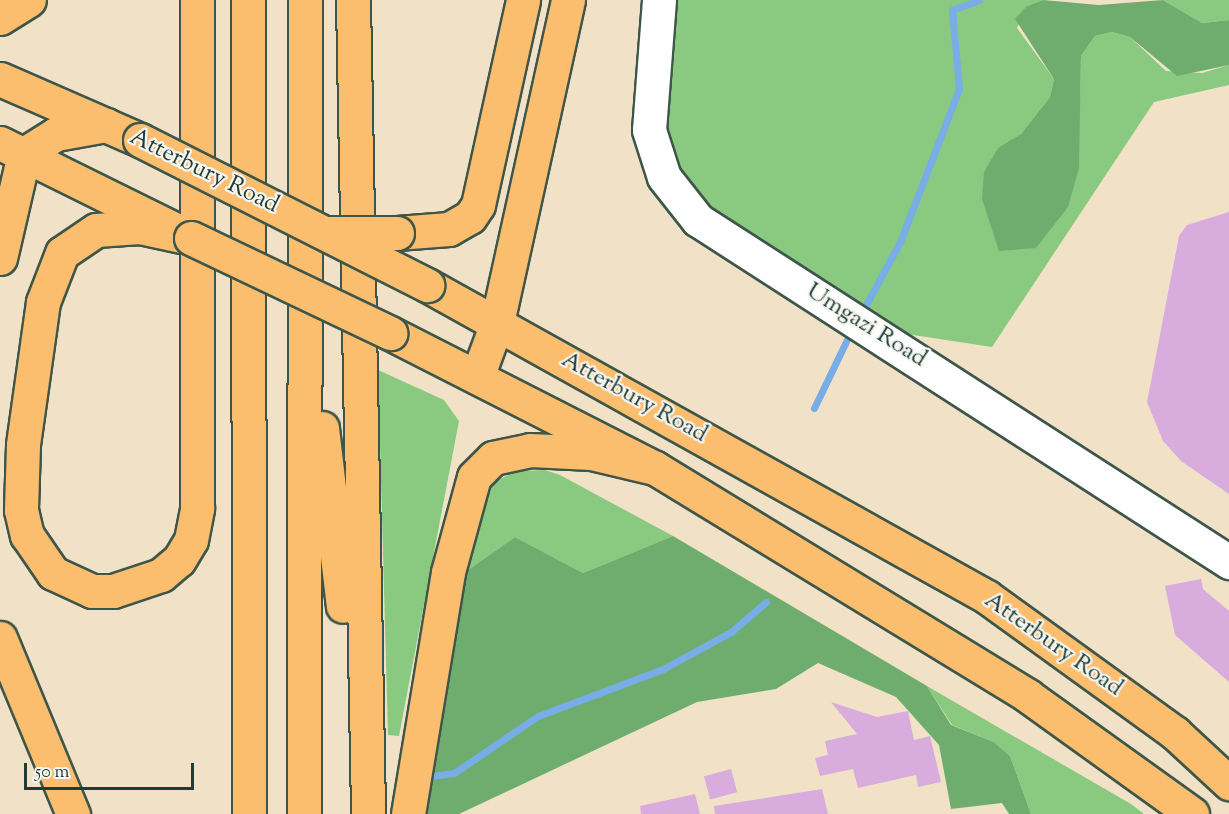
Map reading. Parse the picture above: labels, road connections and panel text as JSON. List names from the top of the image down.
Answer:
{
  "streets": {
    "main road": ["Atterbury Road"],
    "street": ["Umgazi Road"]
  },
  "scale_bar": "50 m"
}
